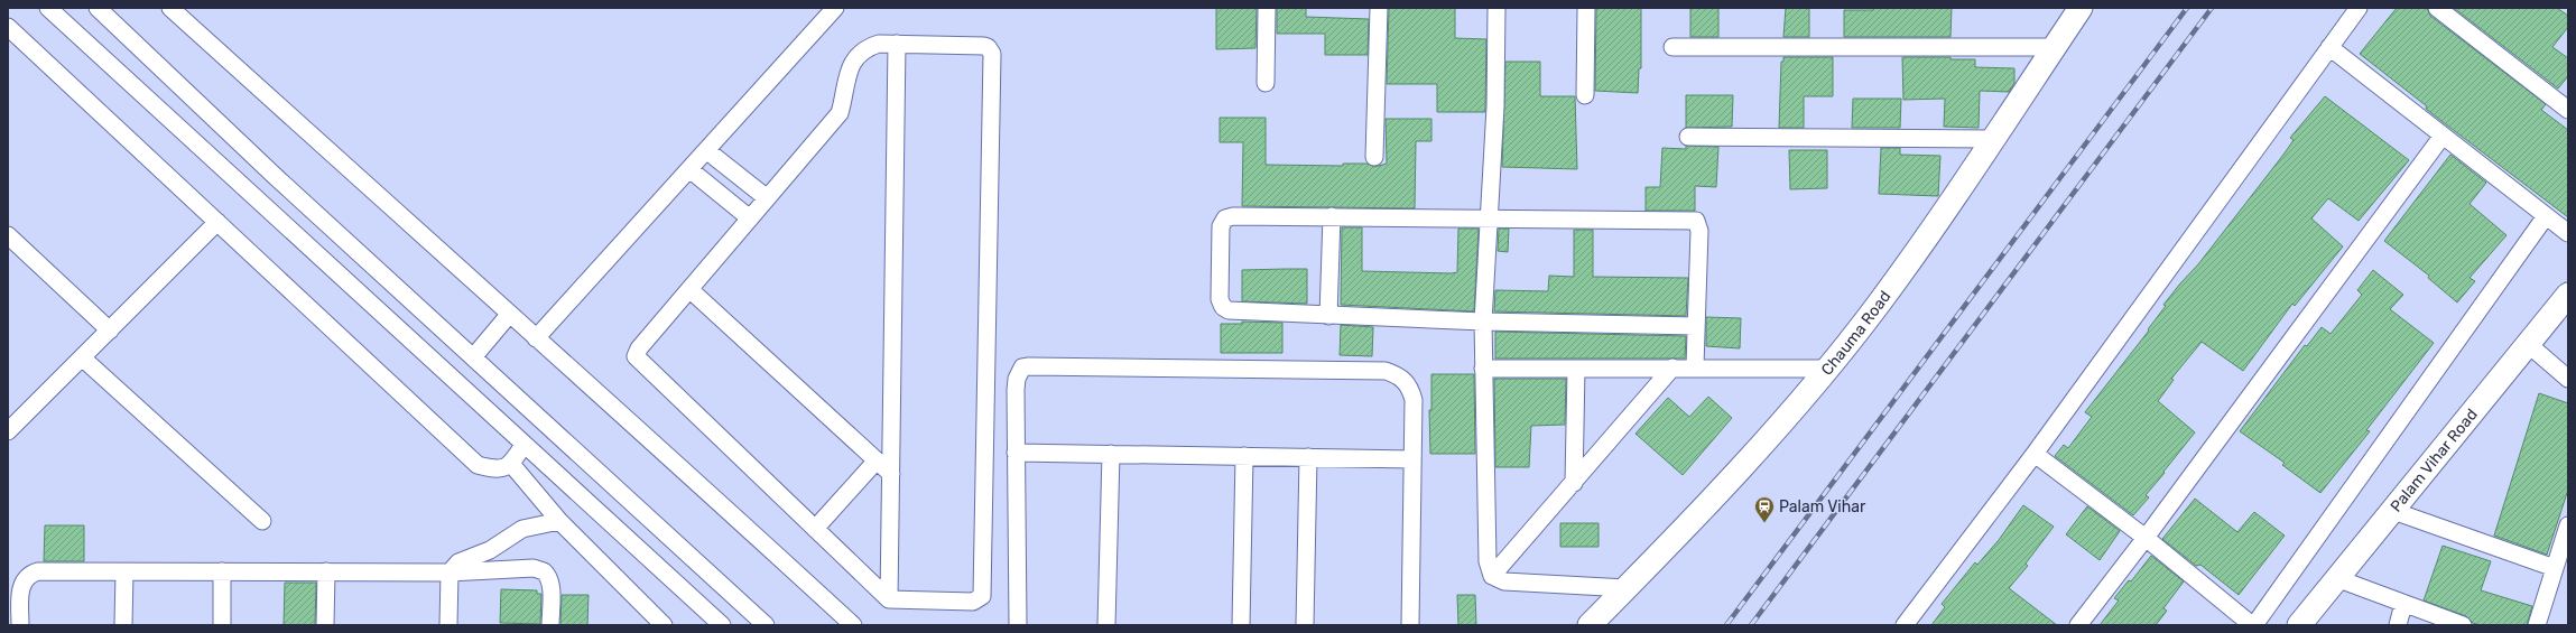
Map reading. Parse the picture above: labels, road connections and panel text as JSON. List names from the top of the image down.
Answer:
{
  "streets": {
    "street": ["Chauma Road", "Palam Vihar Road"]
  },
  "places": {
    "station": ["Palam Vihar"]
  }
}
